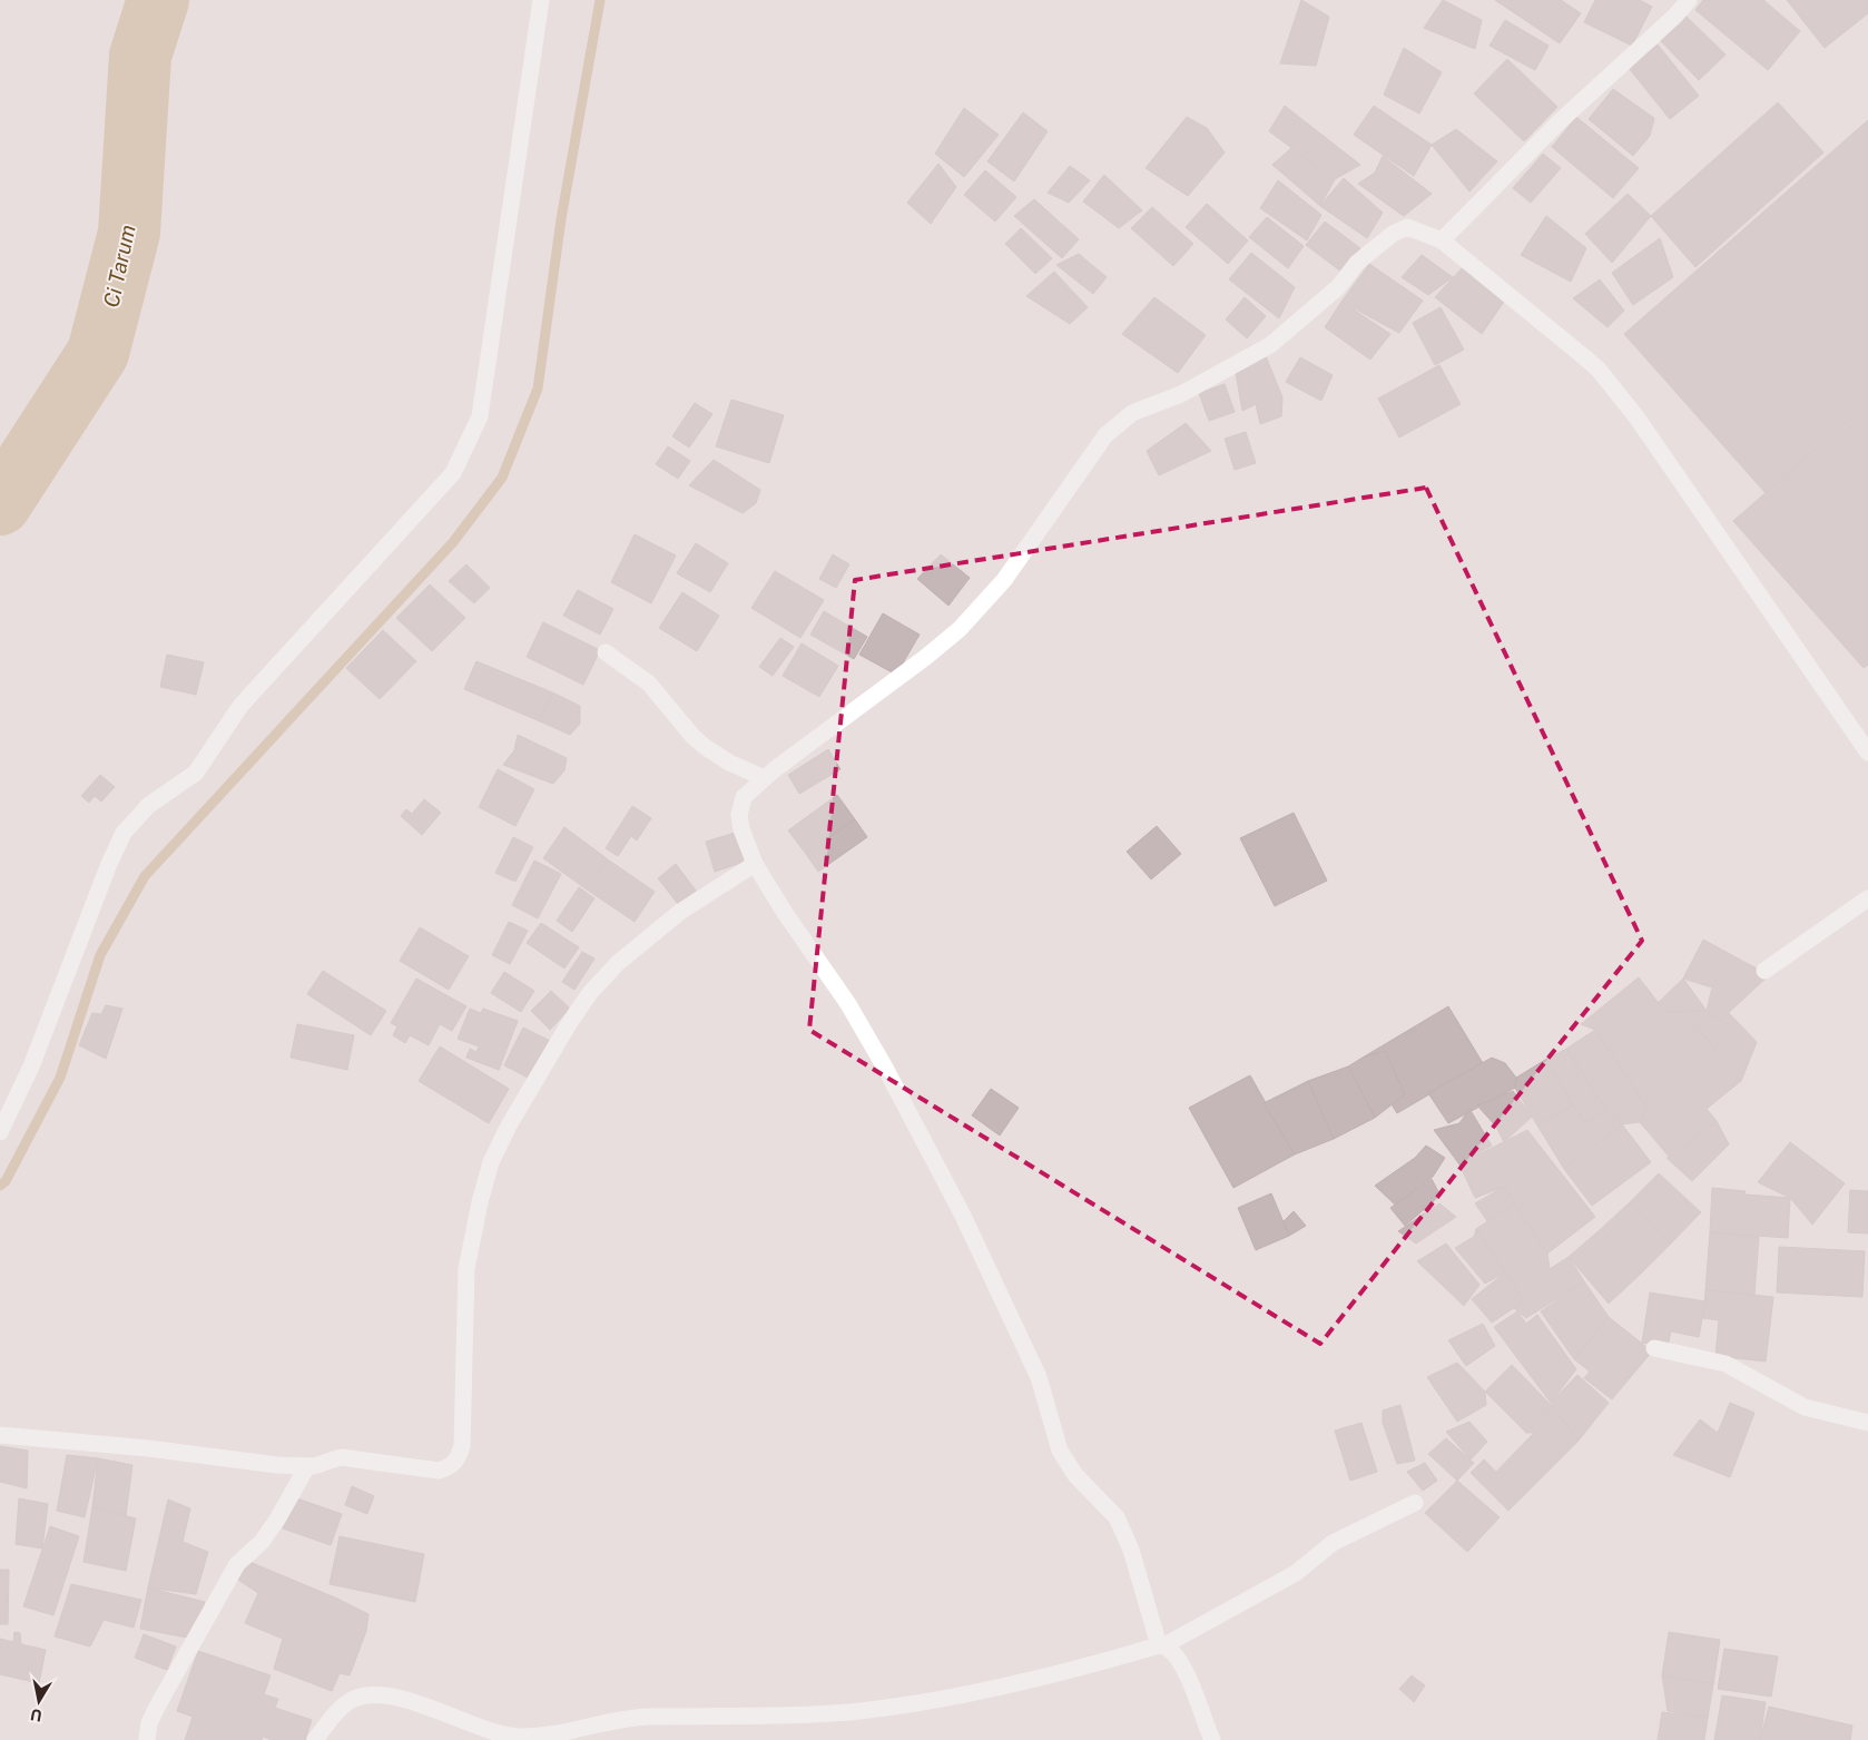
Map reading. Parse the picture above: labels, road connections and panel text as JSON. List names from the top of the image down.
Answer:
{
  "water": ["Ci Tarum"],
  "north": "bottom"
}
